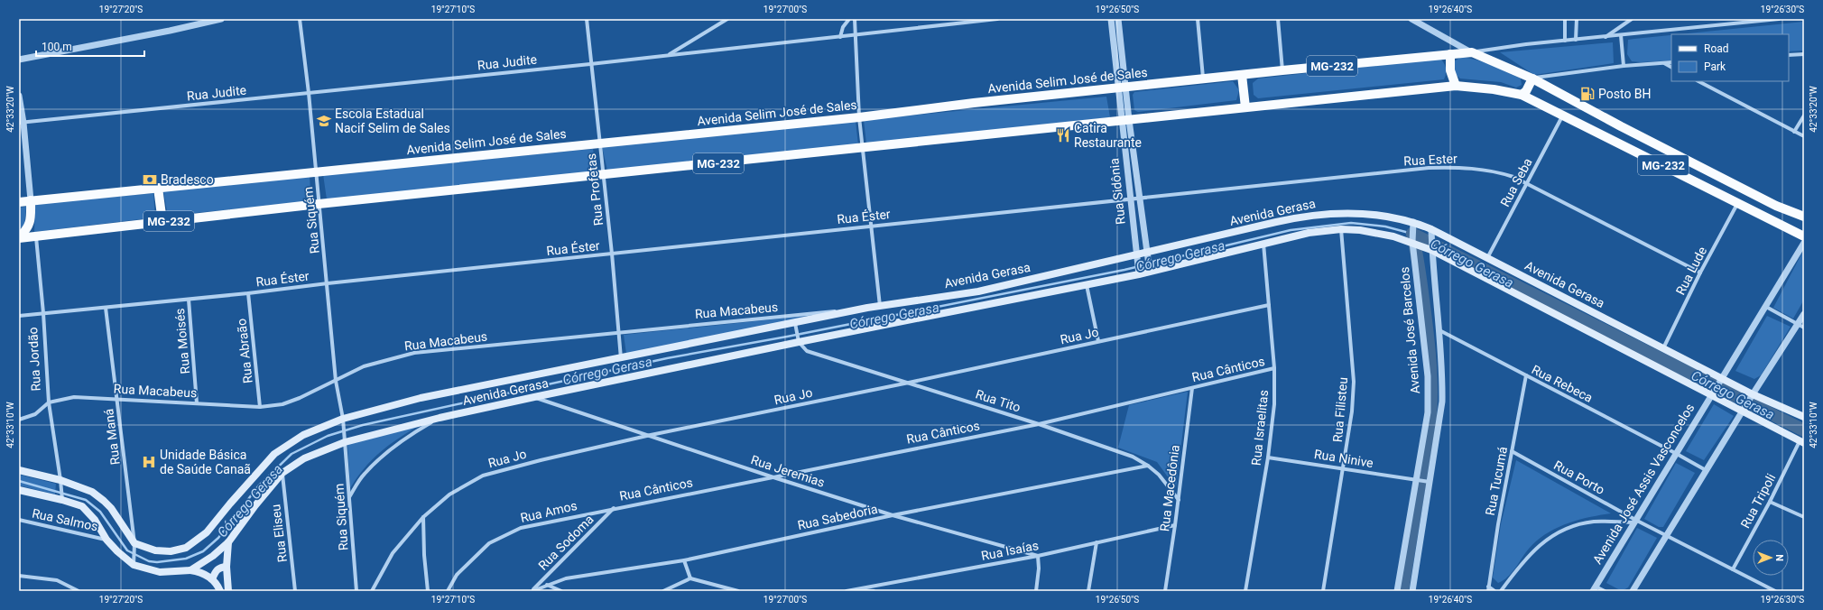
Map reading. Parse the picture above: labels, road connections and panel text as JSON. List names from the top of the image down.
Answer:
{
  "streets": {
    "main road": ["MG-232", "Avenida Selim José de Sales", "Avenida Gerasa"],
    "street": [
      "Rua Judite",
      "Rua Ester",
      "Rua Seba",
      "Rua Profetas",
      "Rua Sidônia",
      "Rua Éster",
      "Rua Siquém",
      "Rua Lude",
      "Rua Macabeus",
      "Avenida José Barcelos",
      "Rua Jo",
      "Rua Moisés",
      "Rua Abraão",
      "Rua Jordão",
      "Rua Cânticos",
      "Rua Rebeca",
      "Rua Tito",
      "Rua Filisteu",
      "Rua Israelitas",
      "Rua Maná",
      "Rua Ninive",
      "Rua Jeremias",
      "Rua Porto",
      "Rua Tucumá",
      "Avenida José Assis Vasconcelos",
      "Rua Macedônia",
      "Rua Tripoli",
      "Rua Amos",
      "Rua Sabedoria",
      "Rua Salmos",
      "Rua Eliseu",
      "Rua Sodoma",
      "Rua Isaías"
    ]
  },
  "crossings": [
    ["Rua Judite", "Rua Profetas"],
    ["Rua Judite", "Rua Siquém"],
    ["MG-232", "Avenida Selim José de Sales"],
    ["MG-232", "Rua Seba"],
    ["MG-232", "Rua Profetas"],
    ["MG-232", "Rua Sidônia"],
    ["MG-232", "Rua Siquém"],
    ["MG-232", "Rua Lude"],
    ["MG-232", "Rua Jordão"],
    ["Avenida Selim José de Sales", "Rua Profetas"],
    ["Avenida Selim José de Sales", "Rua Sidônia"],
    ["Avenida Selim José de Sales", "Rua Siquém"],
    ["Rua Ester", "Rua Seba"],
    ["Rua Ester", "Rua Sidônia"],
    ["Rua Ester", "Rua Éster"],
    ["Rua Ester", "Rua Lude"],
    ["Rua Seba", "Avenida Gerasa"],
    ["Rua Profetas", "Avenida Gerasa"],
    ["Rua Profetas", "Rua Éster"],
    ["Rua Profetas", "Rua Macabeus"],
    ["Rua Sidônia", "Avenida Gerasa"],
    ["Rua Sidônia", "Rua Éster"],
    ["Avenida Gerasa", "Rua Siquém"],
    ["Avenida Gerasa", "Rua Lude"],
    ["Avenida Gerasa", "Rua Macabeus"],
    ["Avenida Gerasa", "Avenida José Barcelos"],
    ["Avenida Gerasa", "Rua Tito"],
    ["Avenida Gerasa", "Rua Filisteu"],
    ["Avenida Gerasa", "Rua Israelitas"],
    ["Avenida Gerasa", "Rua Maná"],
    ["Avenida Gerasa", "Rua Jeremias"],
    ["Avenida Gerasa", "Avenida José Assis Vasconcelos"],
    ["Avenida Gerasa", "Rua Salmos"],
    ["Avenida Gerasa", "Rua Eliseu"],
    ["Rua Éster", "Rua Siquém"],
    ["Rua Éster", "Rua Moisés"],
    ["Rua Éster", "Rua Abraão"],
    ["Rua Éster", "Rua Jordão"],
    ["Rua Éster", "Rua Maná"],
    ["Rua Siquém", "Rua Macabeus"],
    ["Rua Macabeus", "Rua Moisés"],
    ["Rua Macabeus", "Rua Abraão"],
    ["Rua Macabeus", "Rua Jordão"],
    ["Rua Macabeus", "Rua Maná"],
    ["Avenida José Barcelos", "Rua Ninive"],
    ["Rua Jo", "Rua Tito"],
    ["Rua Jo", "Rua Israelitas"],
    ["Rua Jo", "Rua Jeremias"],
    ["Rua Cânticos", "Rua Tito"],
    ["Rua Cânticos", "Rua Israelitas"],
    ["Rua Cânticos", "Rua Jeremias"],
    ["Rua Cânticos", "Rua Macedônia"],
    ["Rua Cânticos", "Rua Amos"],
    ["Rua Cânticos", "Rua Sodoma"],
    ["Rua Rebeca", "Rua Tucumá"],
    ["Rua Rebeca", "Avenida José Assis Vasconcelos"],
    ["Rua Tito", "Rua Macedônia"],
    ["Rua Tito", "Rua Sabedoria"],
    ["Rua Filisteu", "Rua Ninive"],
    ["Rua Israelitas", "Rua Ninive"],
    ["Rua Jeremias", "Rua Sabedoria"],
    ["Rua Jeremias", "Rua Isaías"],
    ["Rua Porto", "Rua Tucumá"],
    ["Rua Porto", "Avenida José Assis Vasconcelos"],
    ["Rua Macedônia", "Rua Isaías"],
    ["Rua Amos", "Rua Sodoma"],
    ["Rua Sabedoria", "Rua Sodoma"]
  ],
  "water": ["Córrego Gerasa"],
  "places": {
    "fuel station": ["Posto BH"],
    "school or university": ["Escola Estadual Nacif Selim de Sales"],
    "restaurant": ["Catira Restaurante"],
    "bank": ["Bradesco"],
    "hospital": ["Unidade Básica de Saúde Canaã"]
  },
  "legend": ["Road", "Park"],
  "scale_bar": "100 m",
  "north": "right",
  "coordinates": [
    "19°27'20\"S",
    "19°27'10\"S",
    "19°27'00\"S",
    "19°26'50\"S",
    "19°26'40\"S",
    "19°26'30\"S",
    "42°33'20\"W",
    "42°33'10\"W"
  ]
}
